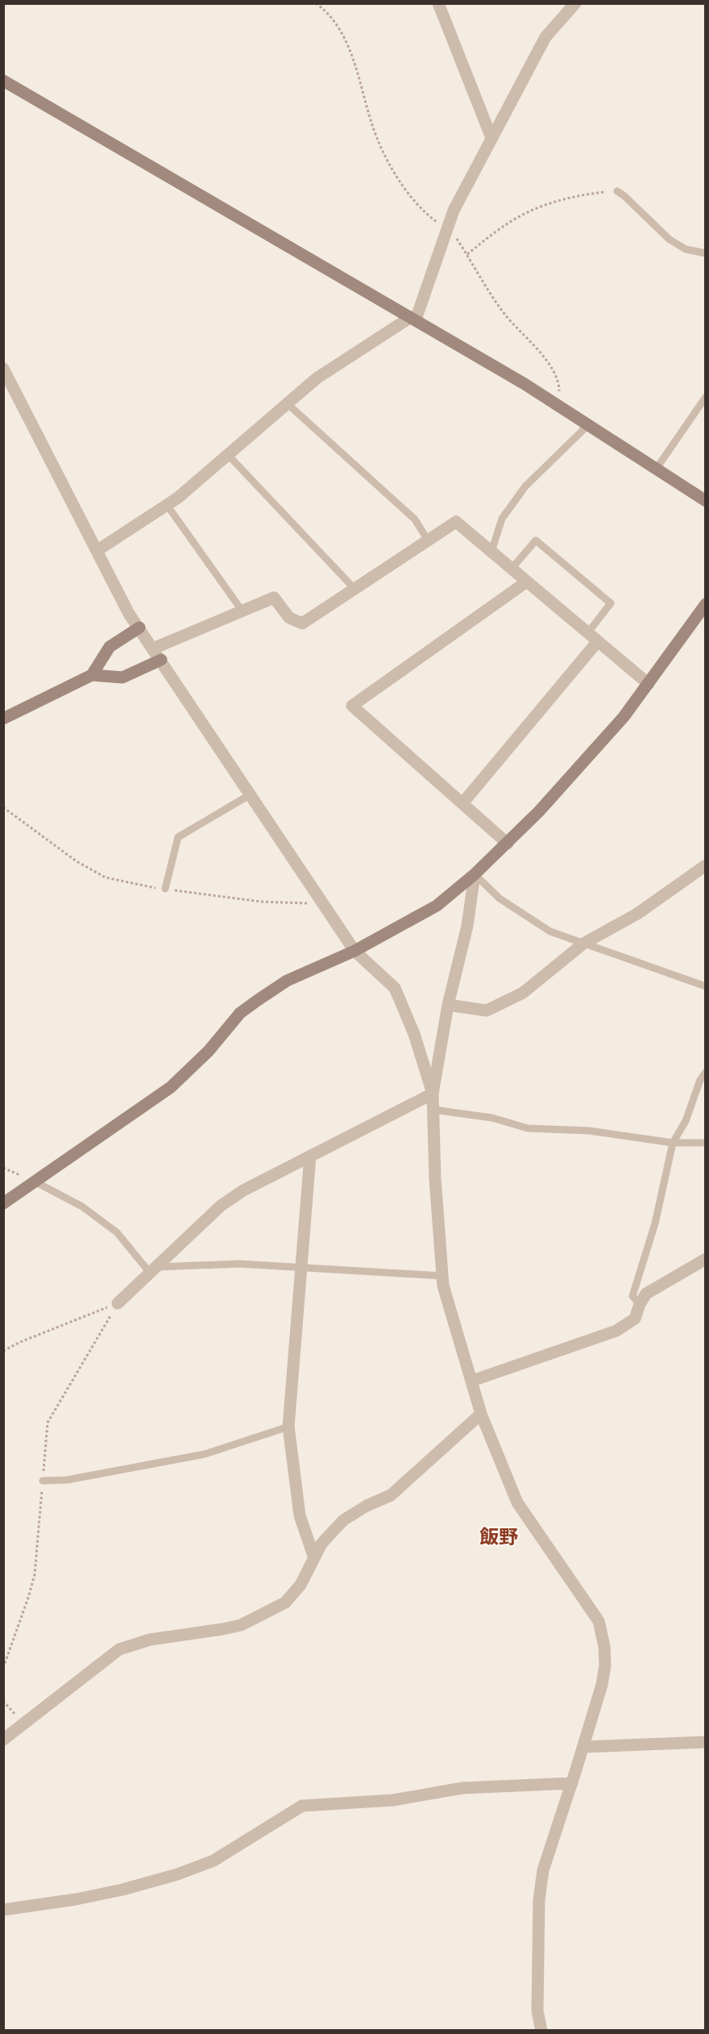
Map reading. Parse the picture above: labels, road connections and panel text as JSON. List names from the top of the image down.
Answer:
{
  "districts": ["飯野"]
}
